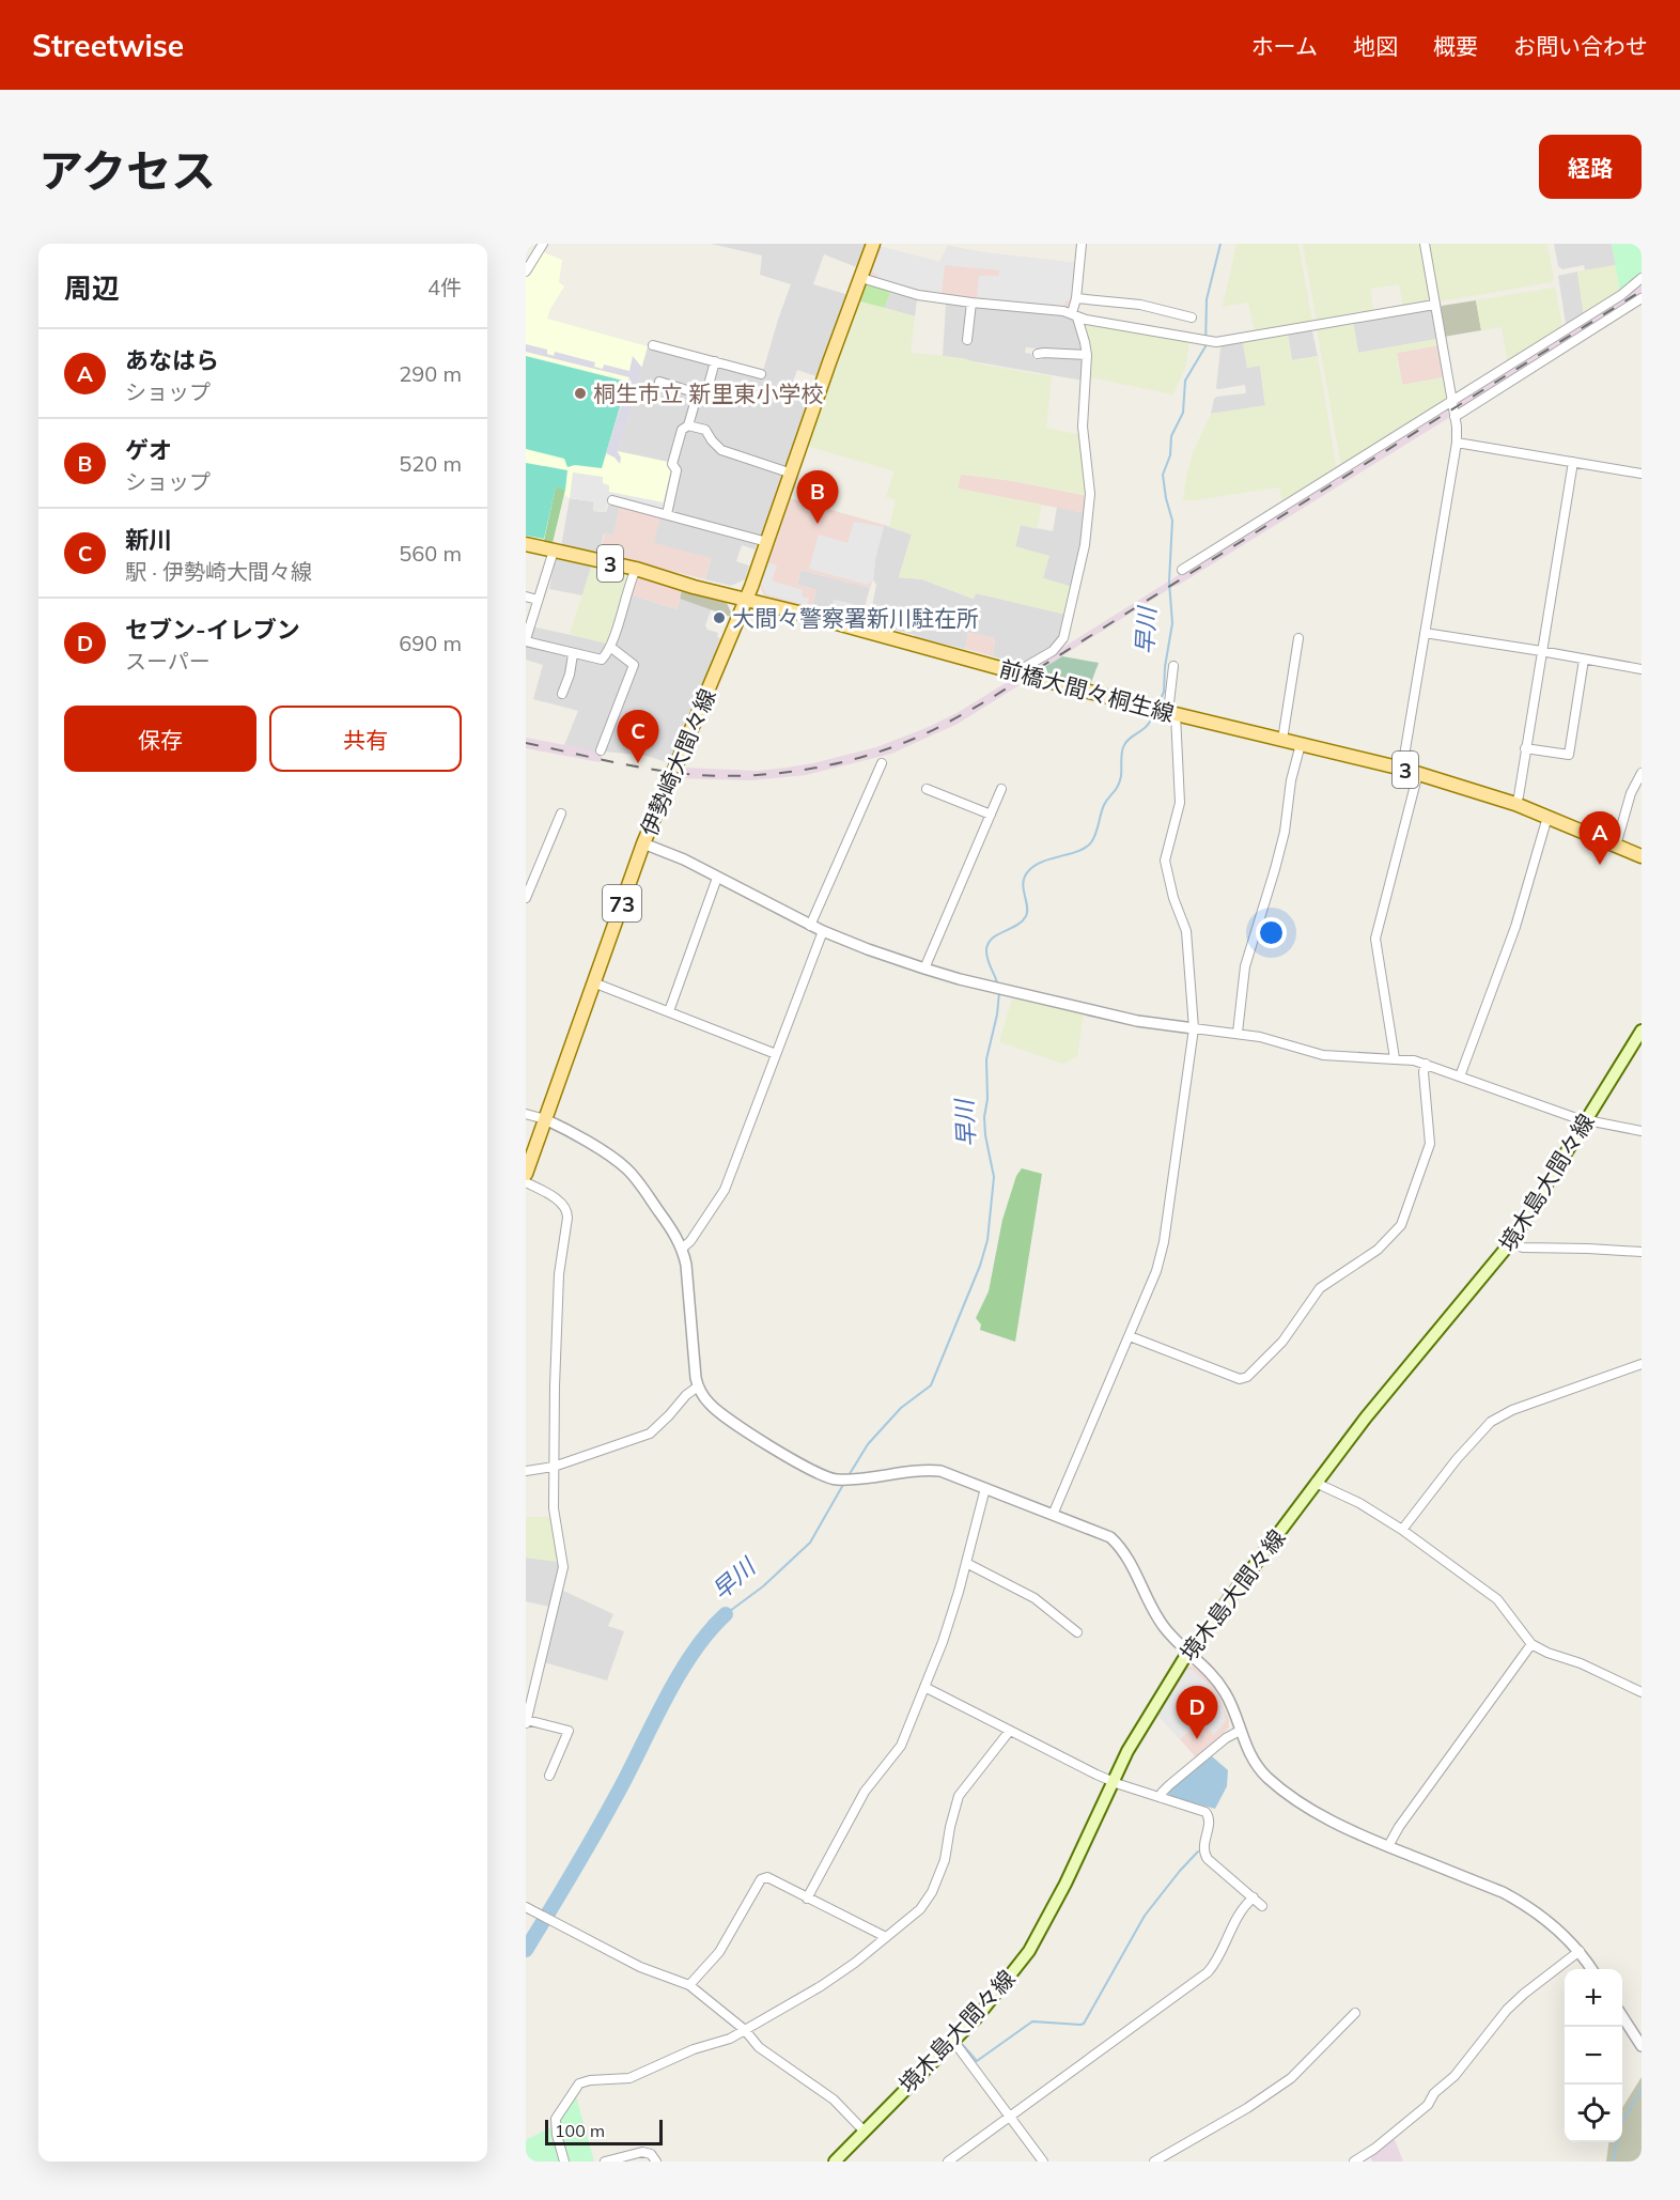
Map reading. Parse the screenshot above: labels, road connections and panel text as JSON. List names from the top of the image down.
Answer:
{
  "streets": {
    "main road": [
      "3",
      "前橋大間々桐生線",
      "伊勢崎大間々線",
      "73",
      "境木島大間々線"
    ]
  },
  "crossings": [
    ["前橋大間々桐生線", "伊勢崎大間々線"]
  ],
  "water": ["早川"],
  "places": ["桐生市立 新里東小学校", "大間々警察署新川駐在所"],
  "scale_bar": "100 m",
  "page": {
    "header": "Streetwise",
    "nav": [
      "ホーム",
      "地図",
      "概要",
      "お問い合わせ"
    ],
    "title": "アクセス",
    "buttons": [
      "経路",
      ["保存", "共有"]
    ],
    "heading": ["周辺", "4件"],
    "list": [
      {
        "mark": "A",
        "name": "あなはら",
        "note": "ショップ",
        "value": "290 m"
      },
      {
        "mark": "B",
        "name": "ゲオ",
        "note": "ショップ",
        "value": "520 m"
      },
      {
        "mark": "C",
        "name": "新川",
        "note": "駅 · 伊勢崎大間々線",
        "value": "560 m"
      },
      {
        "mark": "D",
        "name": "セブン-イレブン",
        "note": "スーパー",
        "value": "690 m"
      }
    ],
    "pins": [
      "B",
      "C",
      "A",
      "D"
    ],
    "map_buttons": ["+", "−"],
    "scale": "100 m"
  }
}
